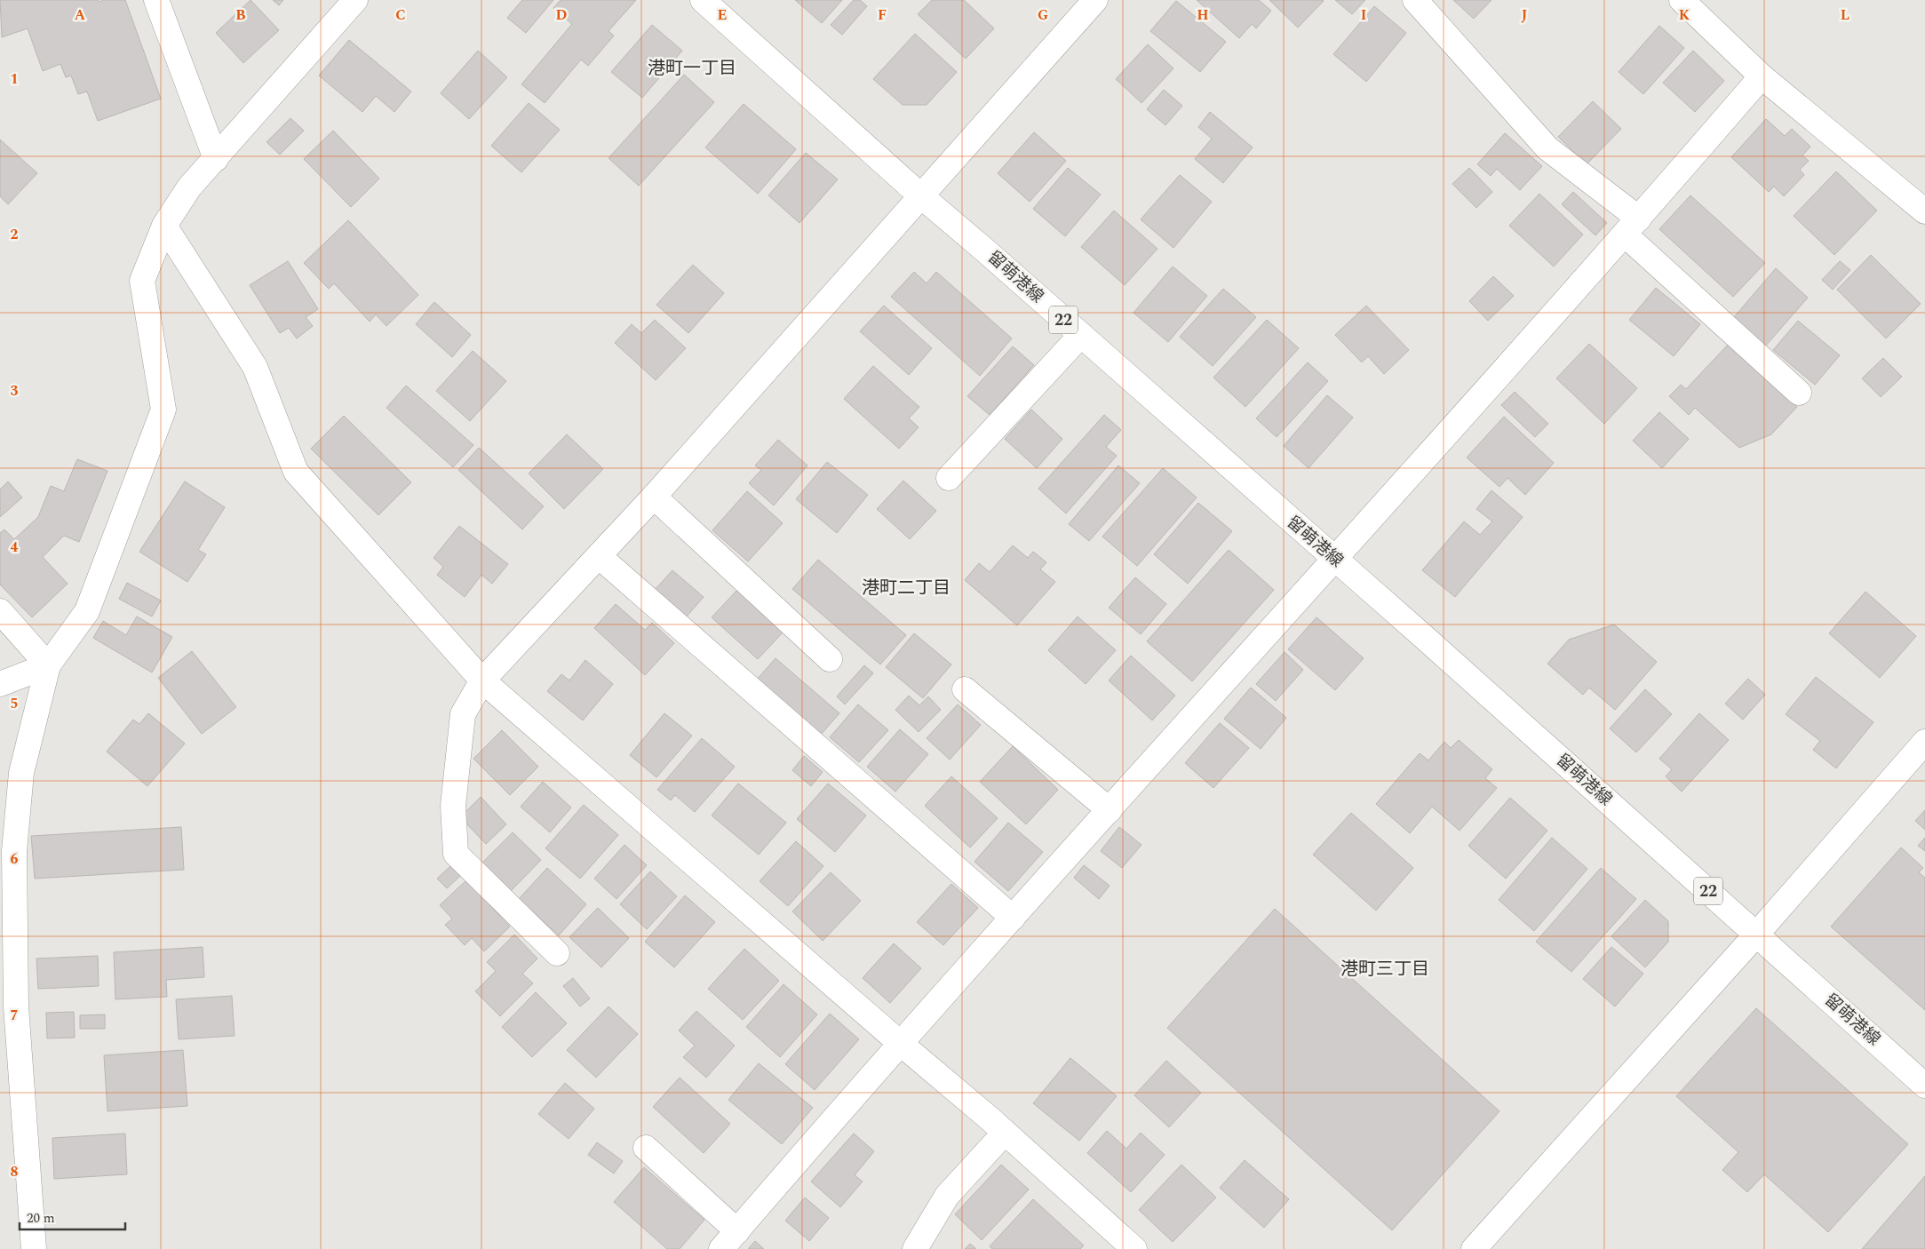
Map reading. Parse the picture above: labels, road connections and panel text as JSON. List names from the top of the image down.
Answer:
{
  "streets": {
    "street": ["留萌港線", "22"]
  },
  "districts": ["港町一丁目", "港町二丁目", "港町三丁目"],
  "scale_bar": "20 m",
  "grid": {
    "columns": [
      "A",
      "B",
      "C",
      "D",
      "E",
      "F",
      "G",
      "H",
      "I",
      "J",
      "K",
      "L"
    ],
    "rows": [
      "1",
      "2",
      "3",
      "4",
      "5",
      "6",
      "7",
      "8"
    ]
  }
}
